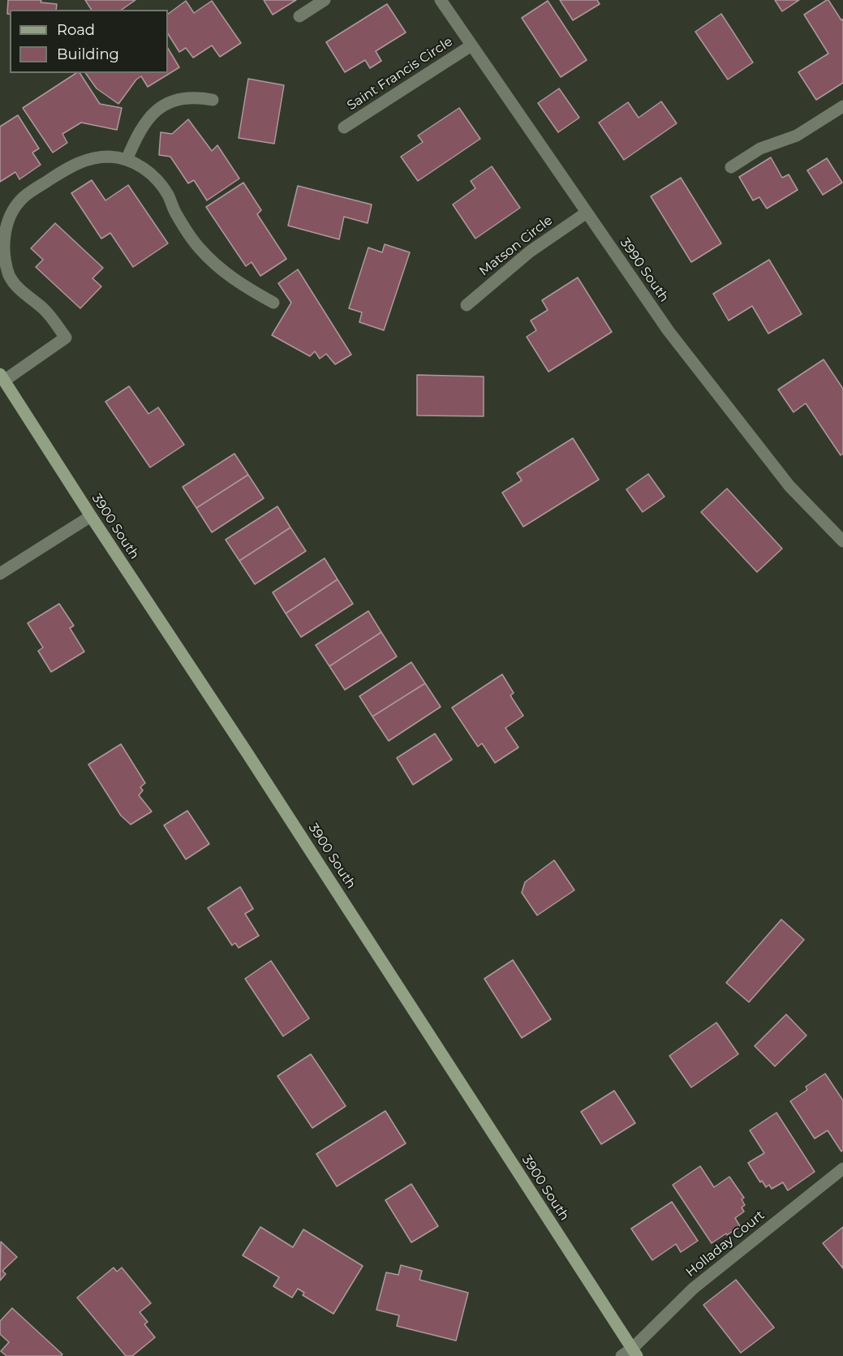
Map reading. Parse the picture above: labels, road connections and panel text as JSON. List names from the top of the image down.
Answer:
{
  "streets": {
    "main road": ["3900 South"],
    "street": [
      "Saint Francis Circle",
      "Matson Circle",
      "3990 South",
      "Holladay Court"
    ]
  },
  "crossings": [
    ["Saint Francis Circle", "3990 South"],
    ["Matson Circle", "3990 South"],
    ["3900 South", "Holladay Court"]
  ],
  "legend": ["Road", "Building"]
}
